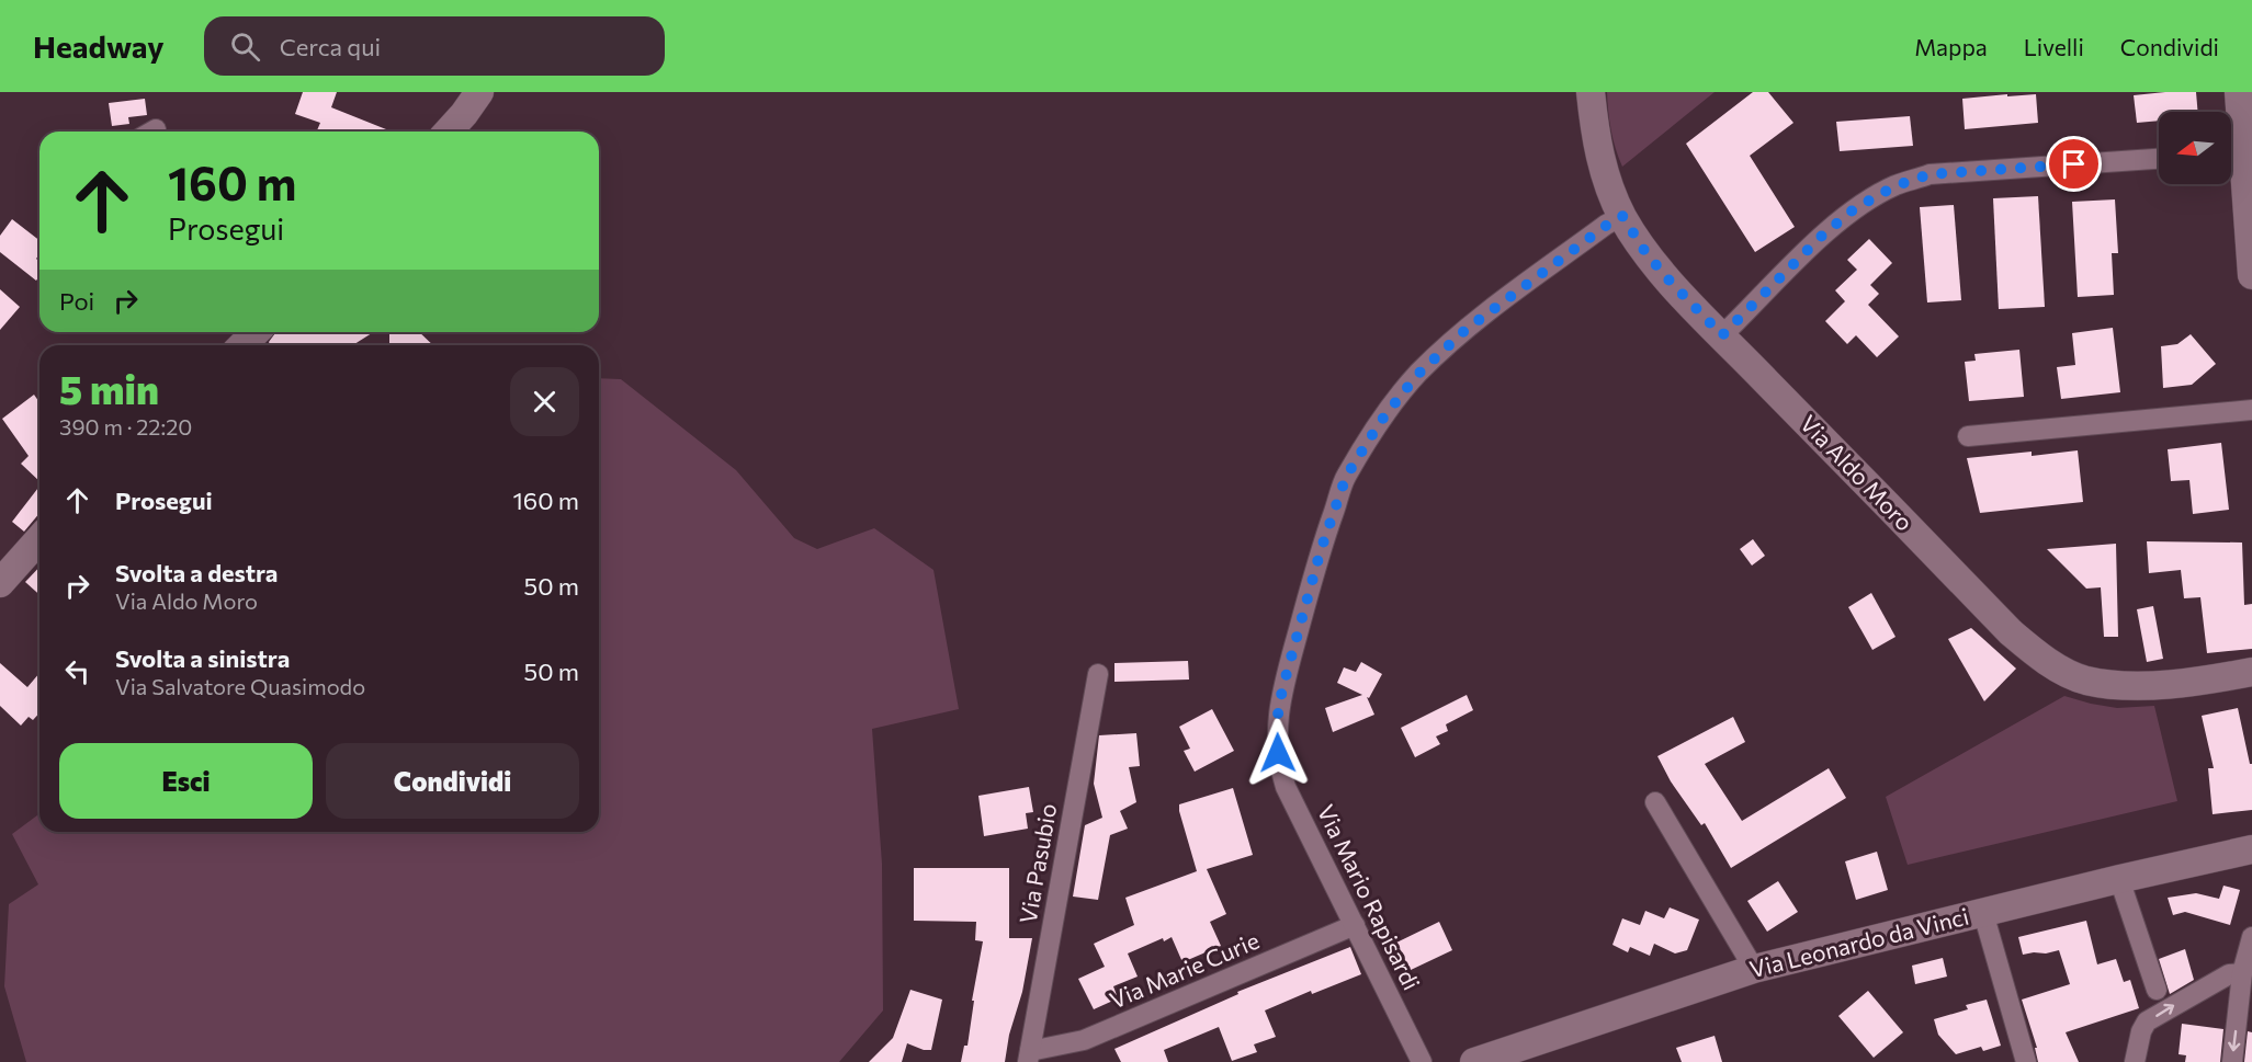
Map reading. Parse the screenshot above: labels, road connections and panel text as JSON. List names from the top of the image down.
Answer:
{
  "streets": {
    "main road": ["Via Aldo Moro", "Via Leonardo da Vinci"],
    "street": ["Via Pasubio", "Via Mario Rapisardi", "Via Marie Curie"]
  },
  "crossings": [
    ["Via Aldo Moro", "Via Mario Rapisardi"],
    ["Via Pasubio", "Via Marie Curie"],
    ["Via Mario Rapisardi", "Via Marie Curie"]
  ],
  "north": "left",
  "page": {
    "header": "Headway",
    "search": "Cerca qui",
    "nav": ["Mappa", "Livelli", "Condividi"],
    "turn": ["160 m", "Prosegui"],
    "then": "Poi",
    "heading": ["5 min", "390 m · 22:20"],
    "list": [
      {
        "name": "Prosegui",
        "value": "160 m"
      },
      {
        "name": "Svolta a destra",
        "note": "Via Aldo Moro",
        "value": "50 m"
      },
      {
        "name": "Svolta a sinistra",
        "note": "Via Salvatore Quasimodo",
        "value": "50 m"
      }
    ],
    "buttons": ["Esci", "Condividi"]
  }
}
